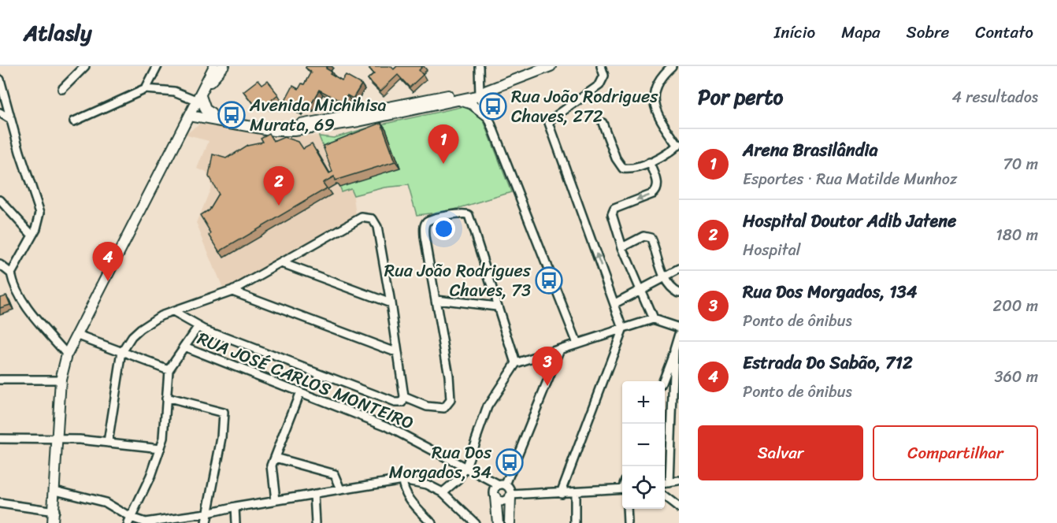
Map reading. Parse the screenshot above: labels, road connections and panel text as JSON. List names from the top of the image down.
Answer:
{
  "streets": {
    "street": ["RUA JOSÉ CARLOS MONTEIRO"]
  },
  "places": {
    "bus stop": [
      "Rua João Rodrigues Chaves, 272",
      "Avenida Michihisa Murata, 69",
      "Rua João Rodrigues Chaves, 73",
      "Rua Dos Morgados, 34"
    ]
  },
  "page": {
    "header": "Atlasly",
    "nav": [
      "Início",
      "Mapa",
      "Sobre",
      "Contato"
    ],
    "heading": ["Por perto", "4 resultados"],
    "pins": [
      "1",
      "2",
      "4",
      "3"
    ],
    "list": [
      {
        "mark": "1",
        "name": "Arena Brasilândia",
        "note": "Esportes · Rua Matilde Munhoz",
        "value": "70 m"
      },
      {
        "mark": "2",
        "name": "Hospital Doutor Adib Jatene",
        "note": "Hospital",
        "value": "180 m"
      },
      {
        "mark": "3",
        "name": "Rua Dos Morgados, 134",
        "note": "Ponto de ônibus",
        "value": "200 m"
      },
      {
        "mark": "4",
        "name": "Estrada Do Sabão, 712",
        "note": "Ponto de ônibus",
        "value": "360 m"
      }
    ],
    "map_buttons": ["+", "−"],
    "buttons": ["Salvar", "Compartilhar"]
  }
}
